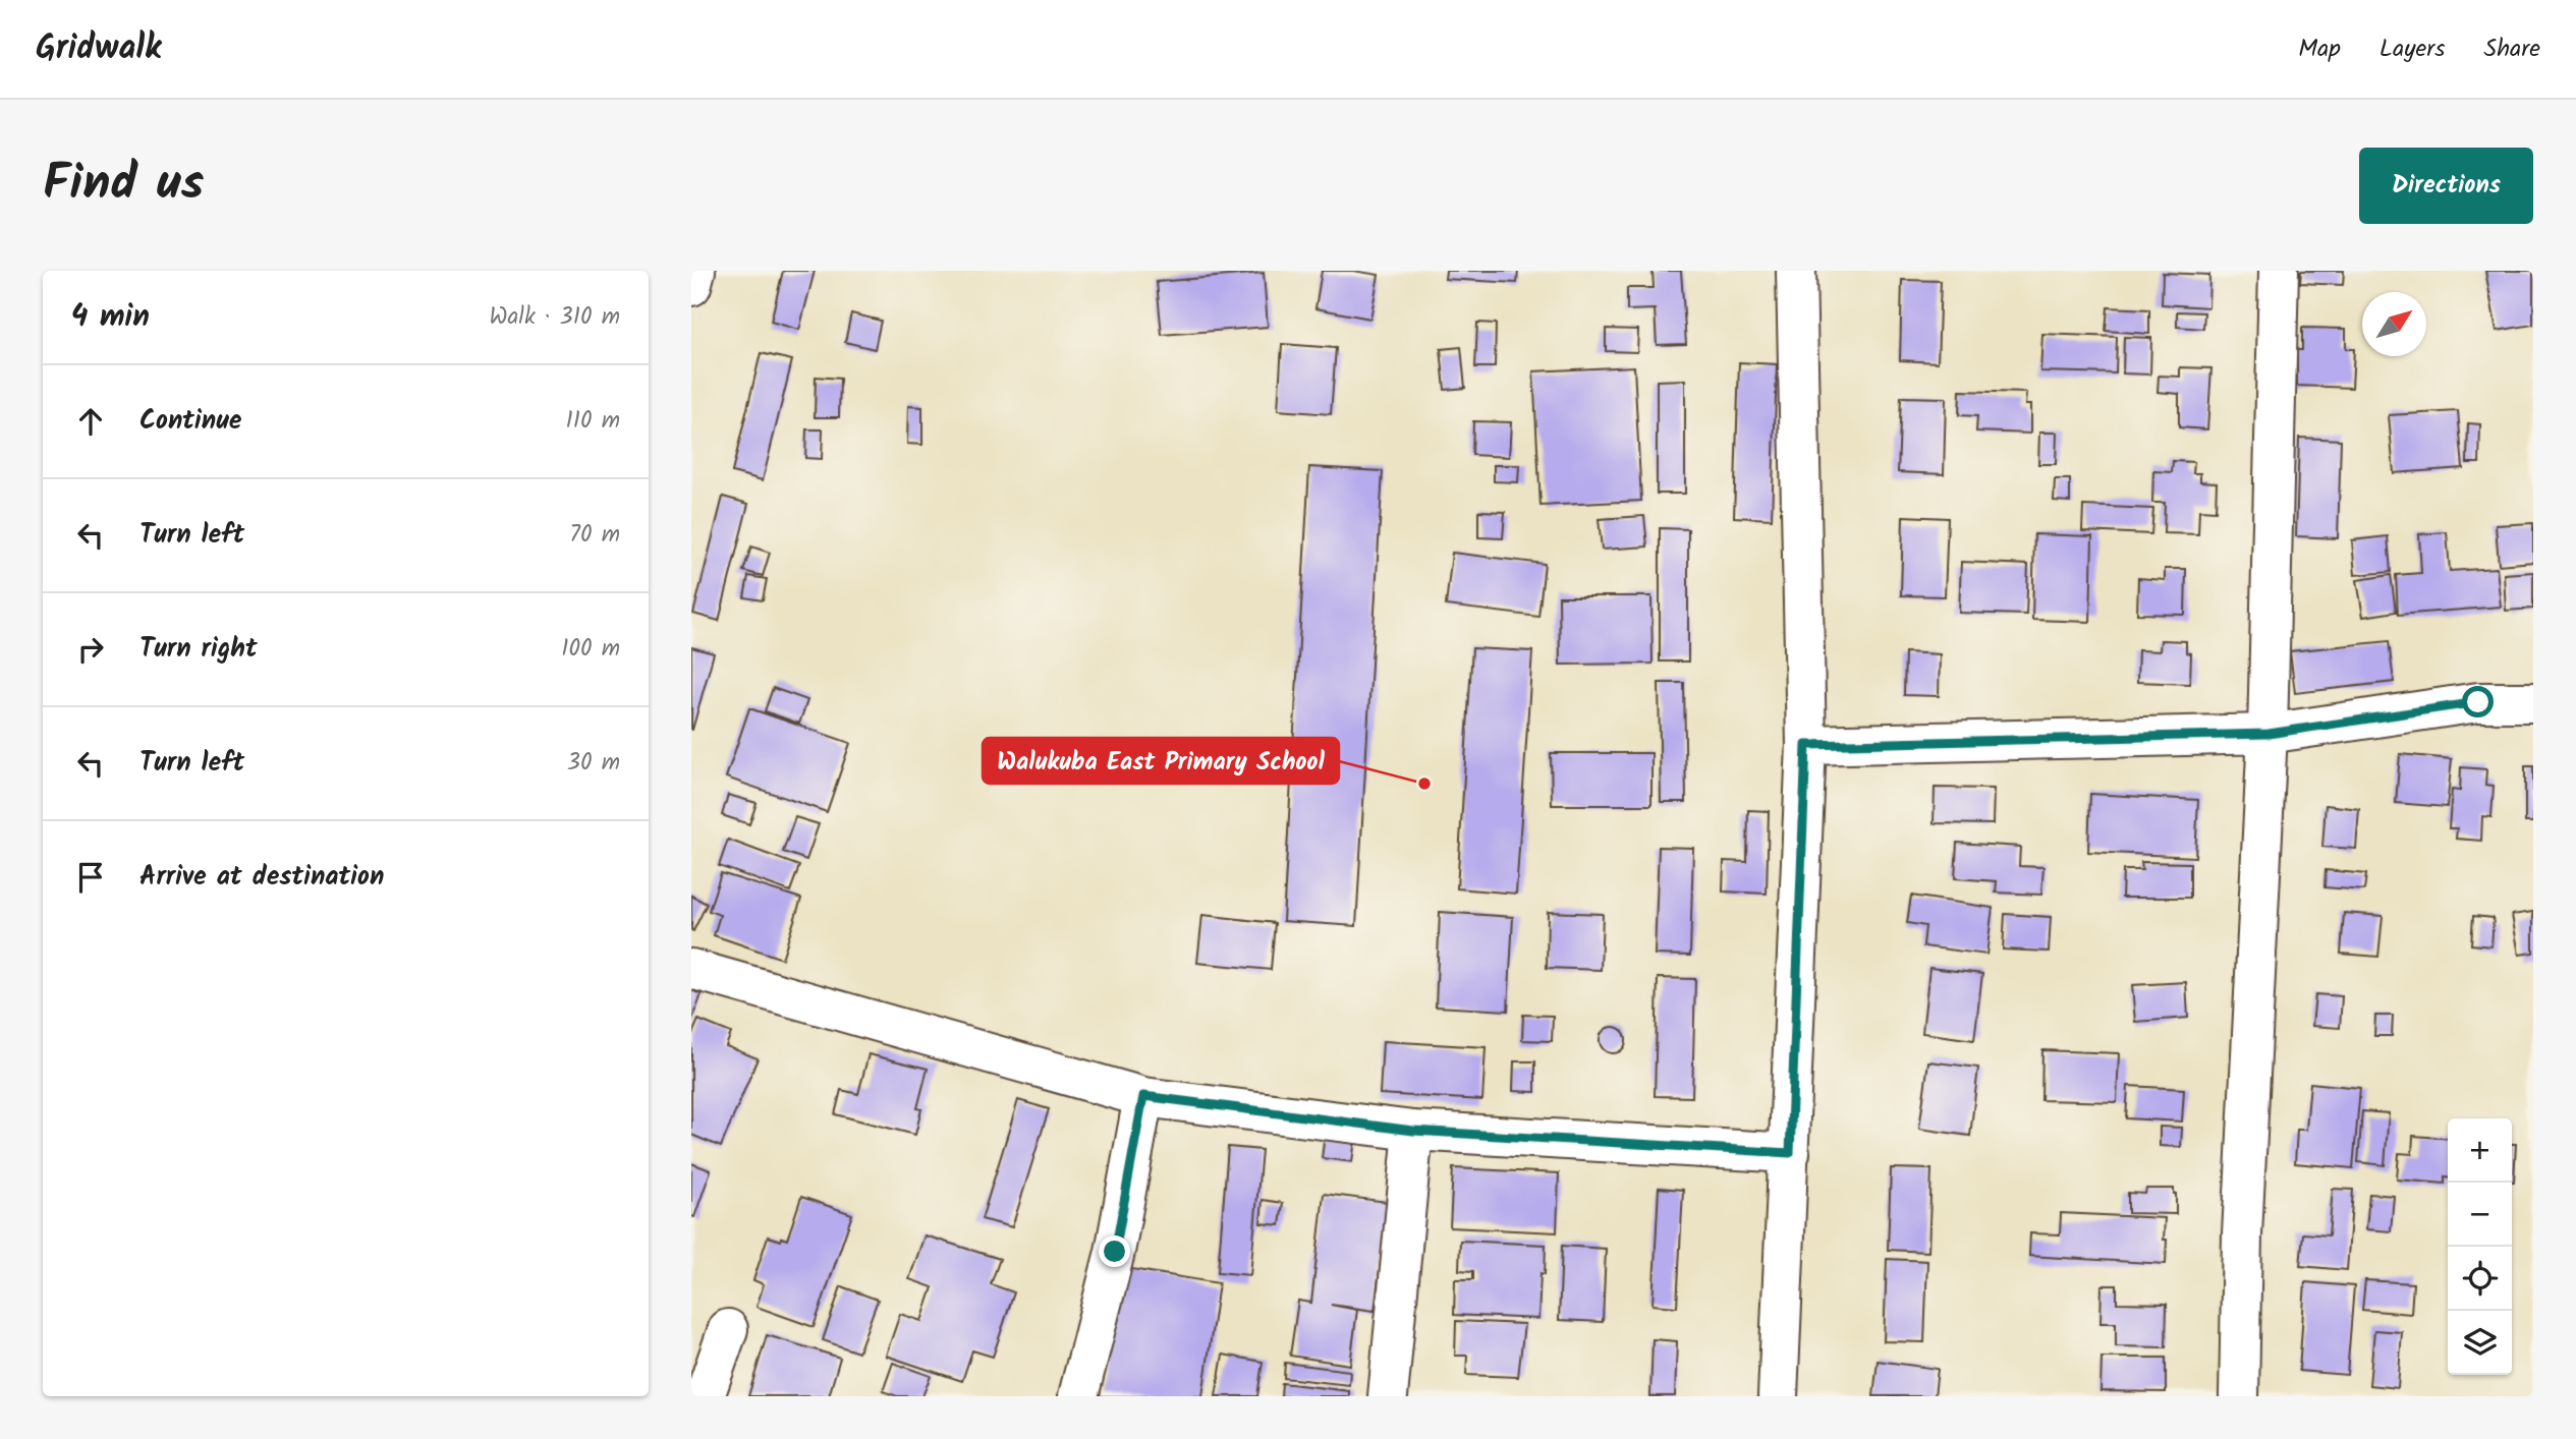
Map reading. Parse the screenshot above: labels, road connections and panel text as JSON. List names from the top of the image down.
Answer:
{
  "places": ["Walukuba East Primary School"],
  "north": "top right",
  "page": {
    "header": "Gridwalk",
    "nav": ["Map", "Layers", "Share"],
    "title": "Find us",
    "buttons": "Directions",
    "heading": ["4 min", "Walk · 310 m"],
    "list": [
      ["Continue", "110 m"],
      ["Turn left", "70 m"],
      ["Turn right", "100 m"],
      ["Turn left", "30 m"],
      "Arrive at destination"
    ],
    "map_buttons": ["+", "−"]
  }
}
